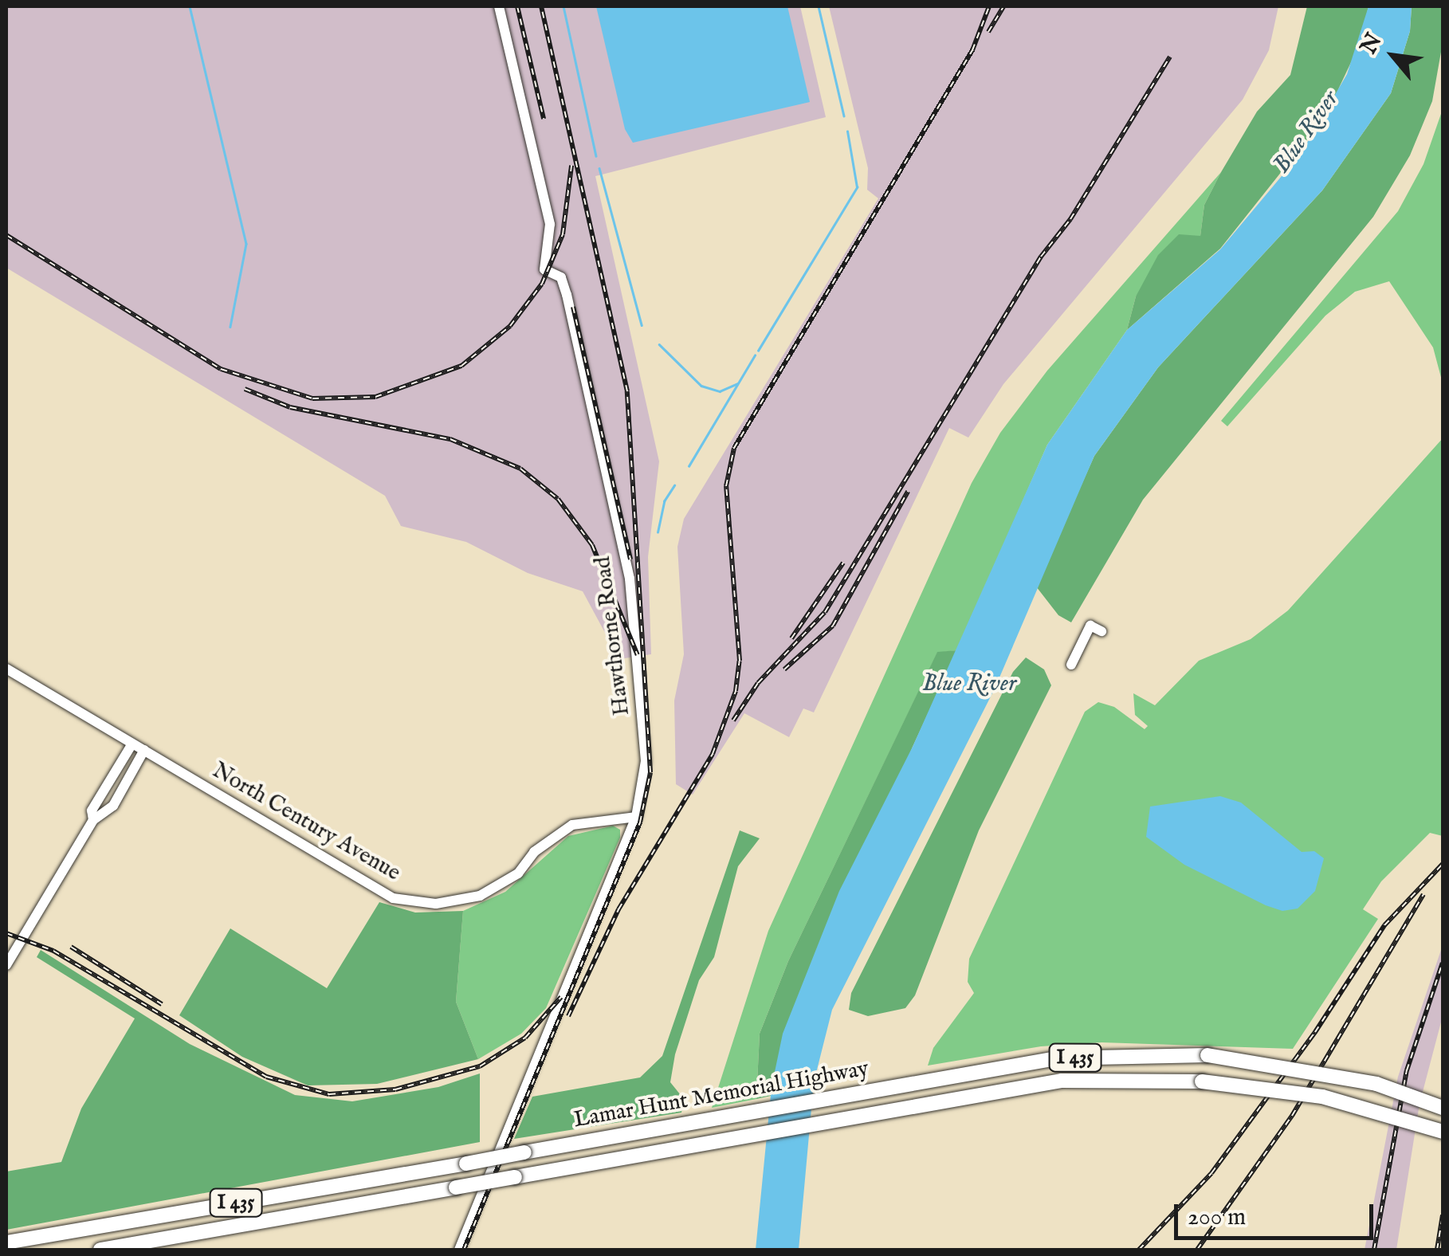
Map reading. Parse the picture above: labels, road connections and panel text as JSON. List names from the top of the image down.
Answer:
{
  "streets": {
    "highway": ["I 435", "Lamar Hunt Memorial Highway"],
    "street": ["Hawthorne Road", "North Century Avenue"]
  },
  "crossings": [
    ["Hawthorne Road", "North Century Avenue"]
  ],
  "water": ["Blue River"],
  "scale_bar": "200 m",
  "north": "top left"
}
